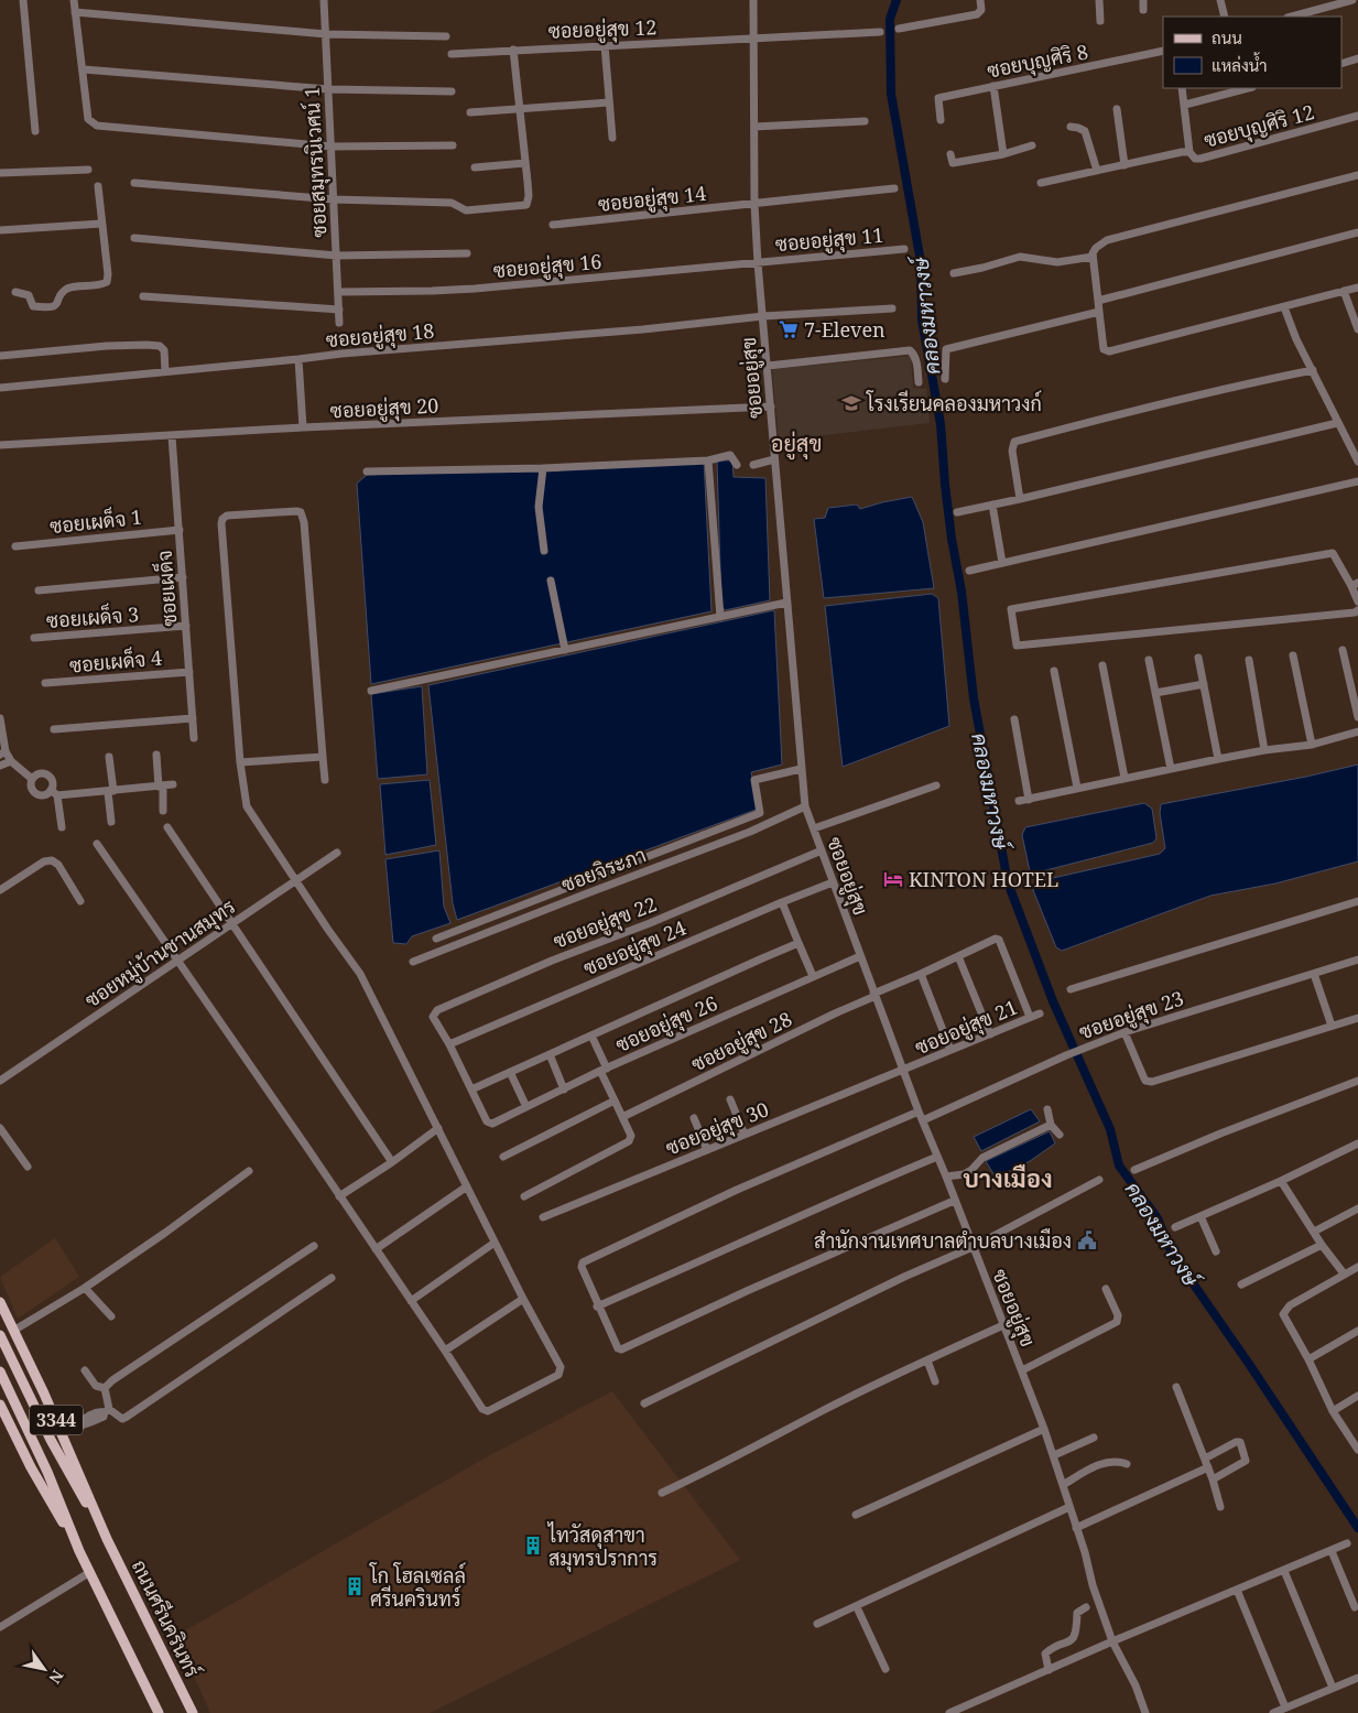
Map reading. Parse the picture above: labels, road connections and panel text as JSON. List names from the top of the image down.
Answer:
{
  "streets": {
    "main road": ["3344", "ถนนศรีนครินทร์"],
    "street": [
      "ซอยอยู่สุข 12",
      "ซอยบุญศิริ 8",
      "ซอยบุญศิริ 12",
      "ซอยสมุทรนิเวศน์ 1",
      "ซอยอยู่สุข 14",
      "ซอยอยู่สุข 11",
      "ซอยอยู่สุข 16",
      "ซอยอยู่สุข 18",
      "ซอยอยู่สุข",
      "ซอยอยู่สุข 20",
      "ซอยเผด็จ 1",
      "ซอยเผด็จ",
      "ซอยเผด็จ 3",
      "ซอยเผด็จ 4",
      "ซอยจิระภา",
      "ซอยอยู่สุข 22",
      "ซอยอยู่สุข 24",
      "ซอยหมู่บ้านชานสมุทร",
      "ซอยอยู่สุข 23",
      "ซอยอยู่สุข 26",
      "ซอยอยู่สุข 21",
      "ซอยอยู่สุข 28",
      "ซอยอยู่สุข 30"
    ]
  },
  "crossings": [
    ["ซอยอยู่สุข 12", "ซอยอยู่สุข"],
    ["ซอยสมุทรนิเวศน์ 1", "ซอยอยู่สุข 16"],
    ["ซอยอยู่สุข 14", "ซอยอยู่สุข"],
    ["ซอยอยู่สุข 11", "ซอยอยู่สุข 16"],
    ["ซอยอยู่สุข 11", "ซอยอยู่สุข"],
    ["ซอยอยู่สุข 16", "ซอยอยู่สุข"],
    ["ซอยอยู่สุข 18", "ซอยอยู่สุข"],
    ["ซอยอยู่สุข", "ซอยอยู่สุข 20"],
    ["ซอยอยู่สุข", "ซอยจิระภา"],
    ["ซอยอยู่สุข", "ซอยอยู่สุข 22"],
    ["ซอยอยู่สุข", "ซอยอยู่สุข 24"],
    ["ซอยอยู่สุข", "ซอยอยู่สุข 23"],
    ["ซอยอยู่สุข", "ซอยอยู่สุข 26"],
    ["ซอยอยู่สุข", "ซอยอยู่สุข 21"],
    ["ซอยอยู่สุข", "ซอยอยู่สุข 28"],
    ["ซอยอยู่สุข", "ซอยอยู่สุข 30"],
    ["ซอยอยู่สุข 20", "ซอยเผด็จ"],
    ["ซอยเผด็จ 1", "ซอยเผด็จ"],
    ["ซอยเผด็จ", "ซอยเผด็จ 3"],
    ["ซอยเผด็จ", "ซอยเผด็จ 4"],
    ["ซอยอยู่สุข 22", "ซอยอยู่สุข 24"],
    ["ซอยอยู่สุข 21", "ซอยอยู่สุข 28"],
    ["ซอยอยู่สุข 21", "ซอยอยู่สุข 30"]
  ],
  "districts": ["อยู่สุข", "บางเมือง"],
  "water": ["คลองมหาวงษ์"],
  "places": {
    "supermarket": ["7-Eleven"],
    "school or university": ["โรงเรียนคลองมหาวงก์"],
    "hotel": ["KINTON HOTEL"],
    "public building": ["สำนักงานเทศบาลตำบลบางเมือง"],
    "building": ["ไทวัสดุสาขา สมุทรปราการ", "โก โฮลเซลล์ ศรีนครินทร์"]
  },
  "legend": ["ถนน", "แหล่งน้ำ"],
  "north": "bottom right"
}
